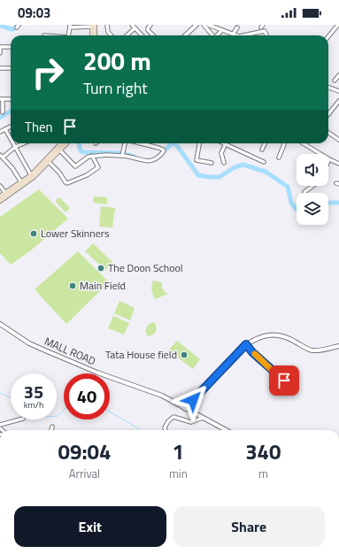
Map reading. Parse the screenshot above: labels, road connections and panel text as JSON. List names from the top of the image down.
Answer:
{
  "streets": {
    "street": ["MALL ROAD"]
  },
  "places": [
    "Lower Skinners",
    "The Doon School",
    "Main Field",
    "Tata House field"
  ],
  "page": {
    "status": "09:03",
    "turn": ["200 m", "Turn right"],
    "then": "Then",
    "speed": "35 km/h",
    "limit": "40",
    "eta": [
      "09:04",
      "Arrival",
      "1",
      "min",
      "340",
      "m"
    ],
    "buttons": ["Exit", "Share"]
  }
}
